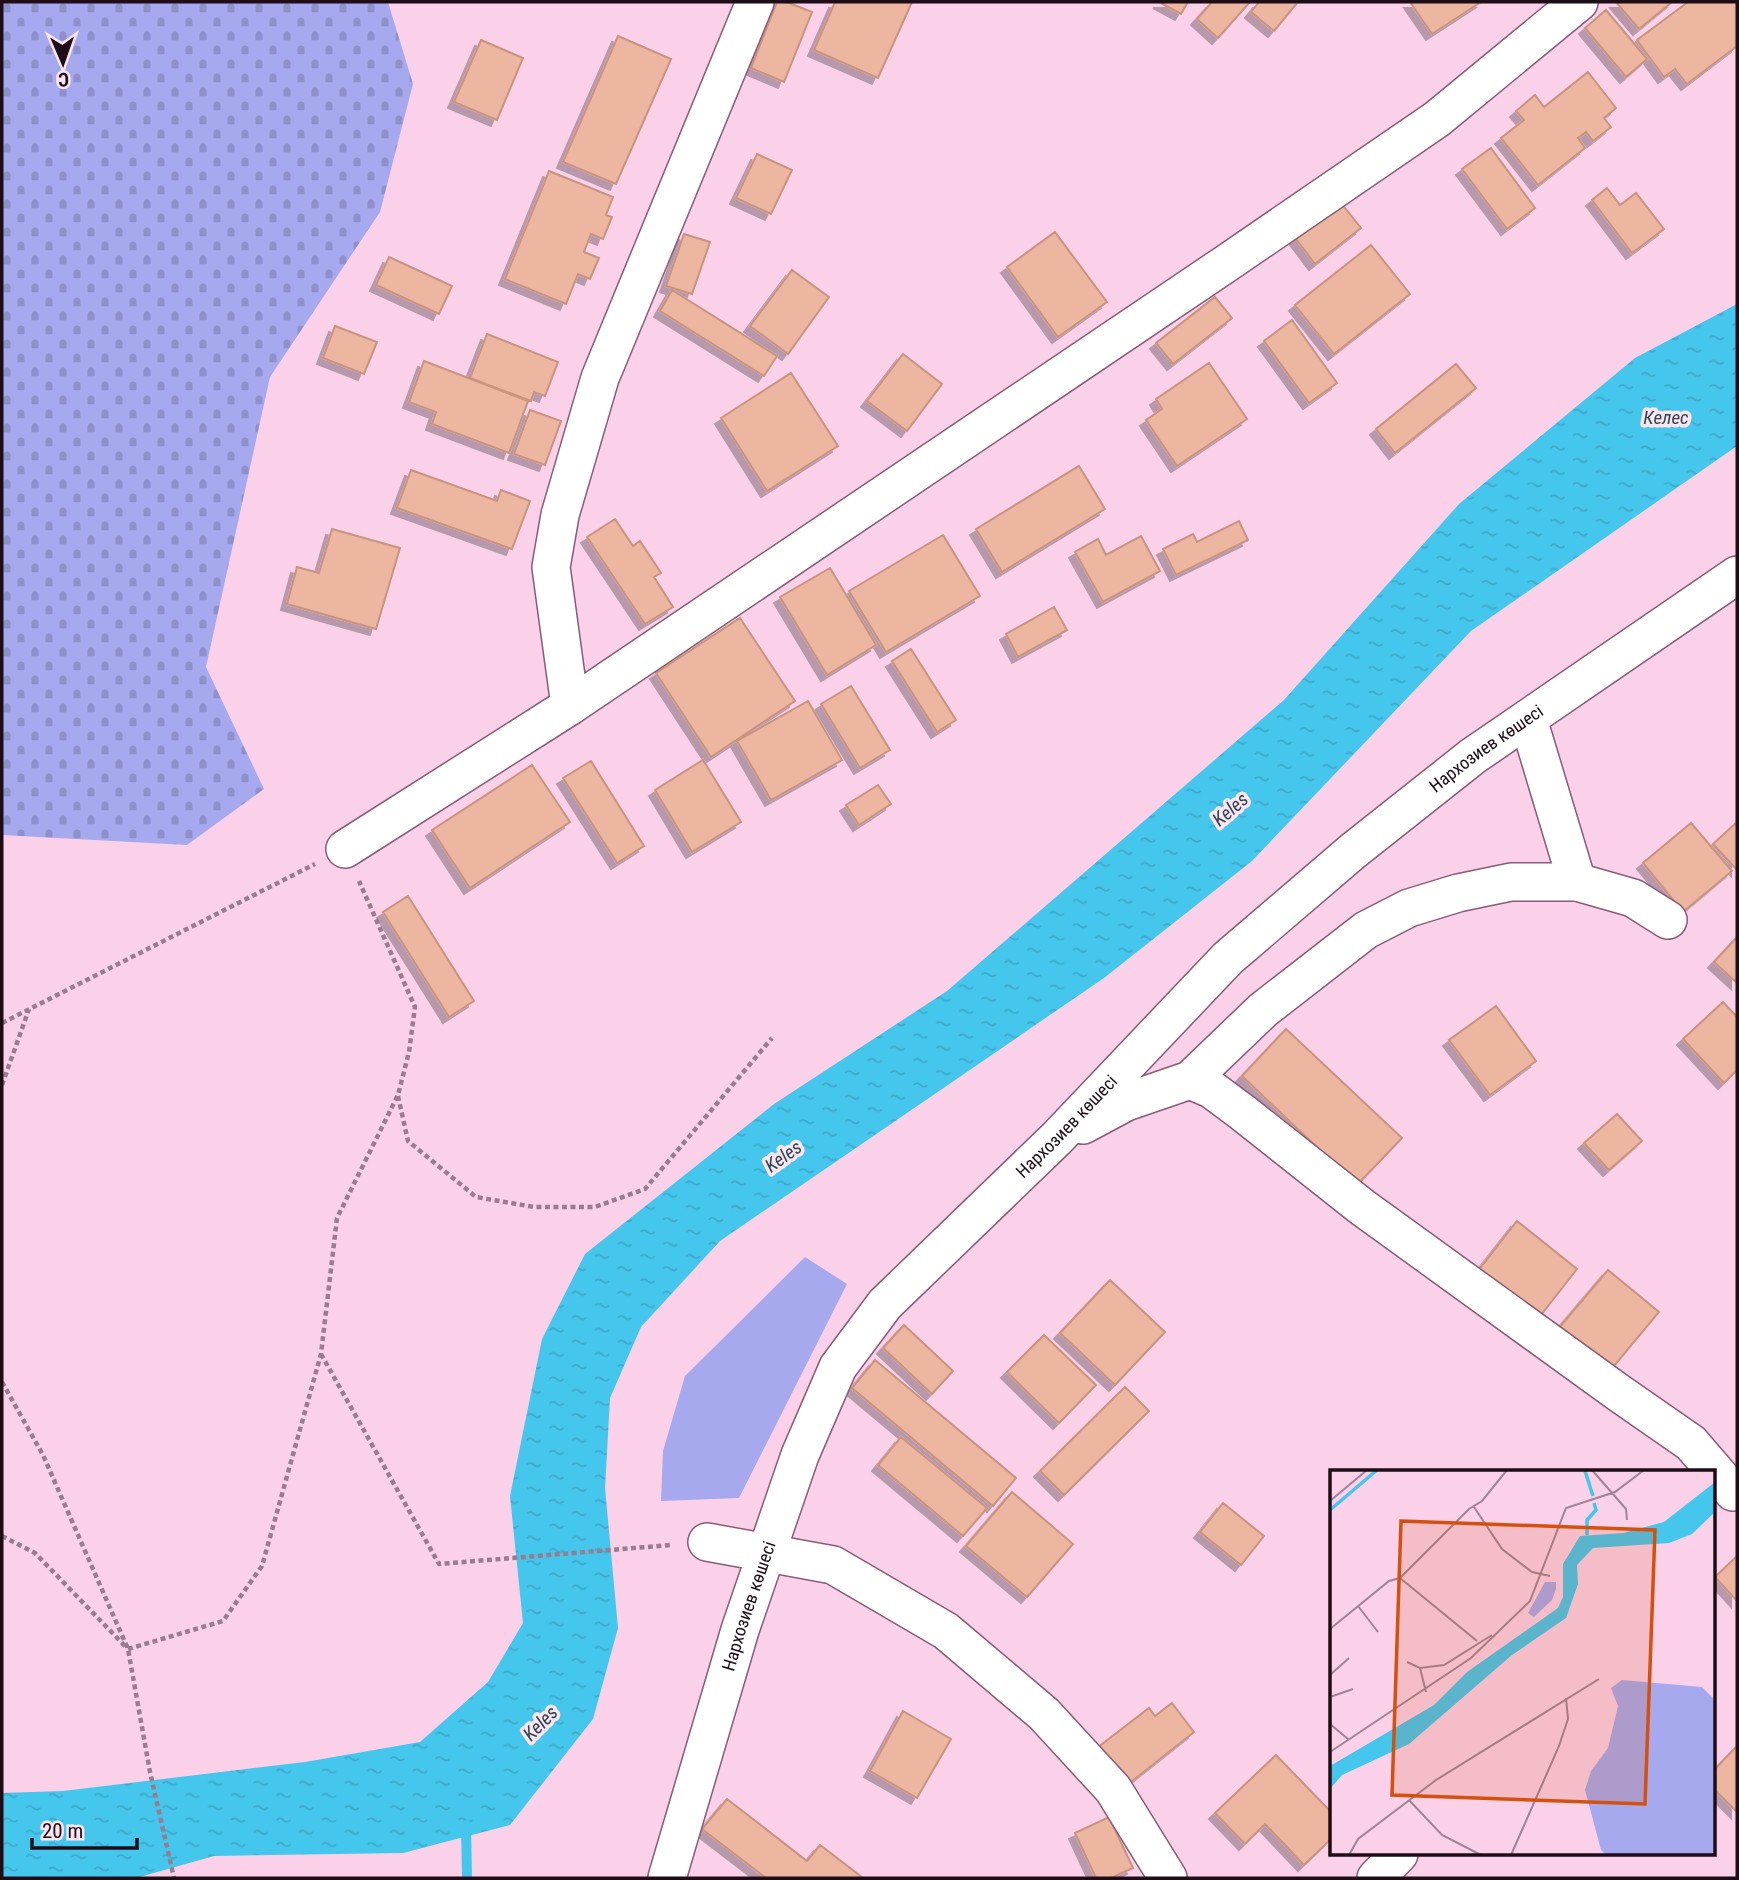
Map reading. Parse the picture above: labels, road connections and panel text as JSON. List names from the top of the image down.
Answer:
{
  "streets": {
    "street": ["Нархозиев көшесі"]
  },
  "water": ["Келес", "Keles"],
  "scale_bar": "20 m",
  "north": "bottom"
}
